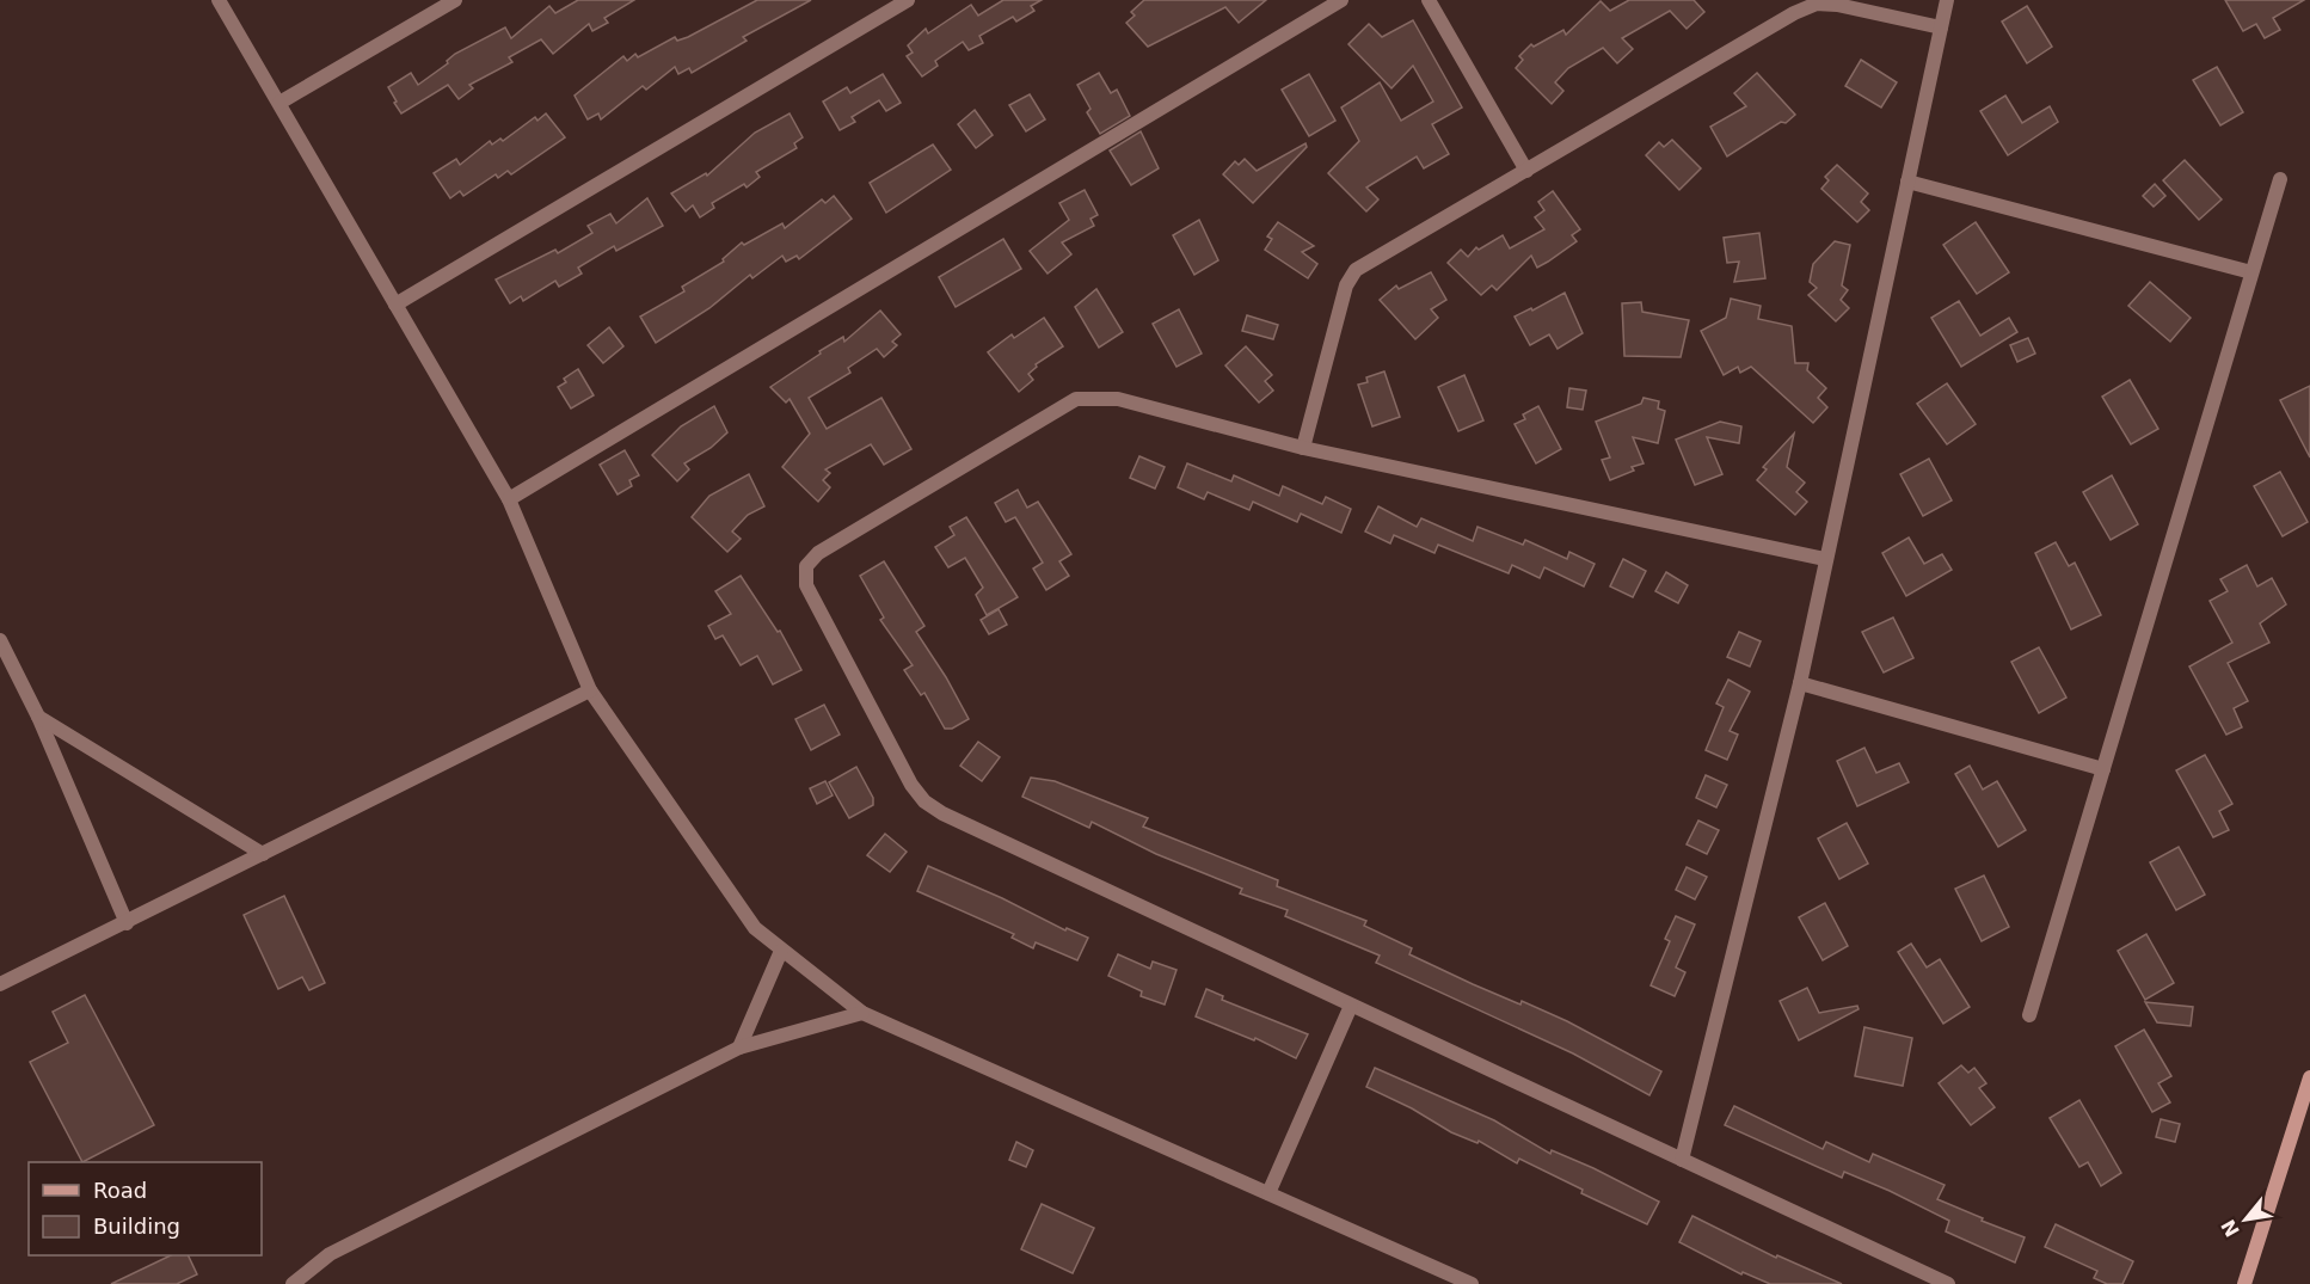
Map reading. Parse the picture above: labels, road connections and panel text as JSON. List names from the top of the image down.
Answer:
{
  "legend": ["Road", "Building"],
  "north": "bottom left"
}
